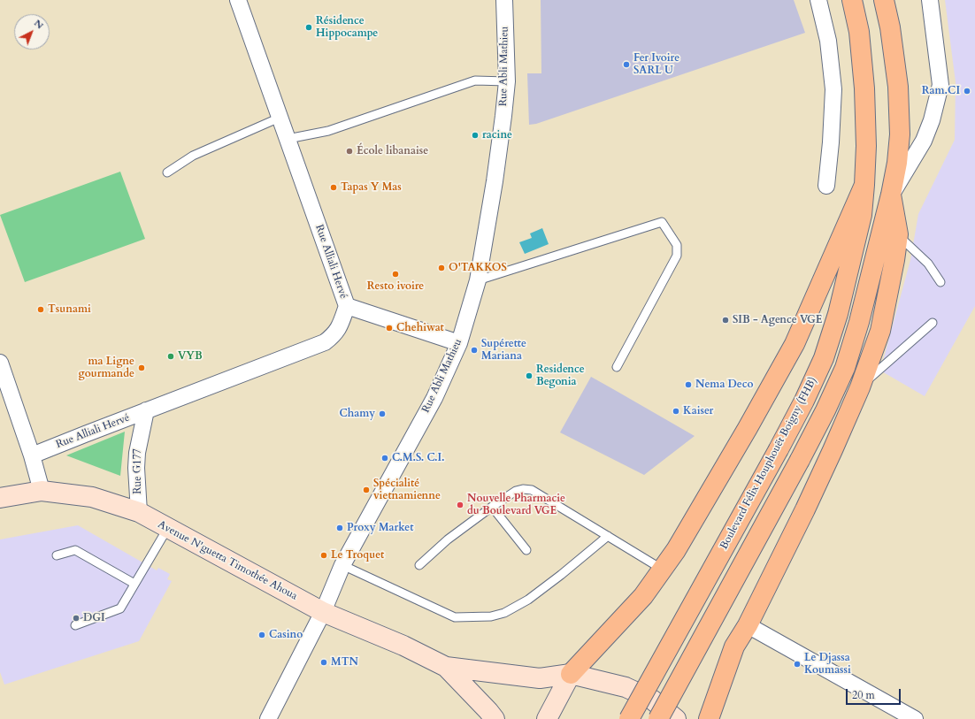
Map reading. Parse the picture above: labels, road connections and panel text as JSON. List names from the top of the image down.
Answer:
{
  "streets": {
    "highway": ["Boulevard Félix Houphouët Boigny (FHB)"],
    "street": [
      "Rue Abli Mathieu",
      "Rue Alliali Hervé",
      "Rue G177",
      "Avenue N'guetta Timothée Ahoua"
    ]
  },
  "crossings": [
    ["Rue Abli Mathieu", "Avenue N'guetta Timothée Ahoua"],
    ["Rue Alliali Hervé", "Rue G177"],
    ["Rue G177", "Avenue N'guetta Timothée Ahoua"]
  ],
  "places": [
    "Résidence Hippocampe",
    "Fer Ivoire SARL U",
    "Ram.CI",
    "racine",
    "École libanaise",
    "Tapas Y Mas",
    "O'TAKKOS",
    "Resto ivoire",
    "Tsunami",
    "SIB - Agence VGE",
    "Chehiwat",
    "Supérette Mariana",
    "VYB",
    "ma Ligne gourmande",
    "Residence Begonia",
    "Nema Deco",
    "Kaiser",
    "Chamy",
    "C.M.S. C.I.",
    "Spécialité vietnamienne",
    "Nouvelle Pharmacie du Boulevard VGE",
    "Proxy Market",
    "Le Troquet",
    "DGI",
    "Casino",
    "MTN",
    "Le Djassa Koumassi"
  ],
  "scale_bar": "20 m",
  "north": "top right"
}
